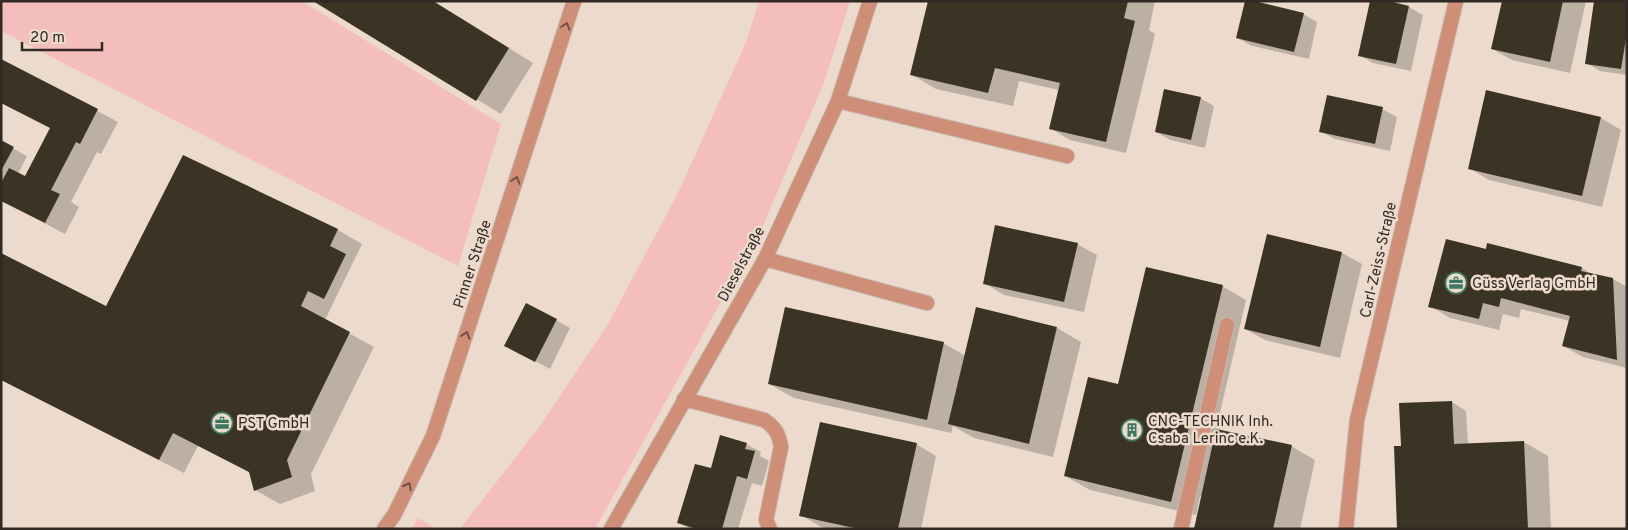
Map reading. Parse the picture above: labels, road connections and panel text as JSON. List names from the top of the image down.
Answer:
{
  "streets": {
    "street": ["Carl-Zeiss-Straße", "Pinner Straße", "Dieselstraße"]
  },
  "one_way": ["Pinner Straße"],
  "places": {
    "office": ["Güss Verlag GmbH", "PST GmbH"],
    "building": ["CNC-TECHNIK Inh. Csaba Lerinc e.K."]
  },
  "scale_bar": "20 m"
}
